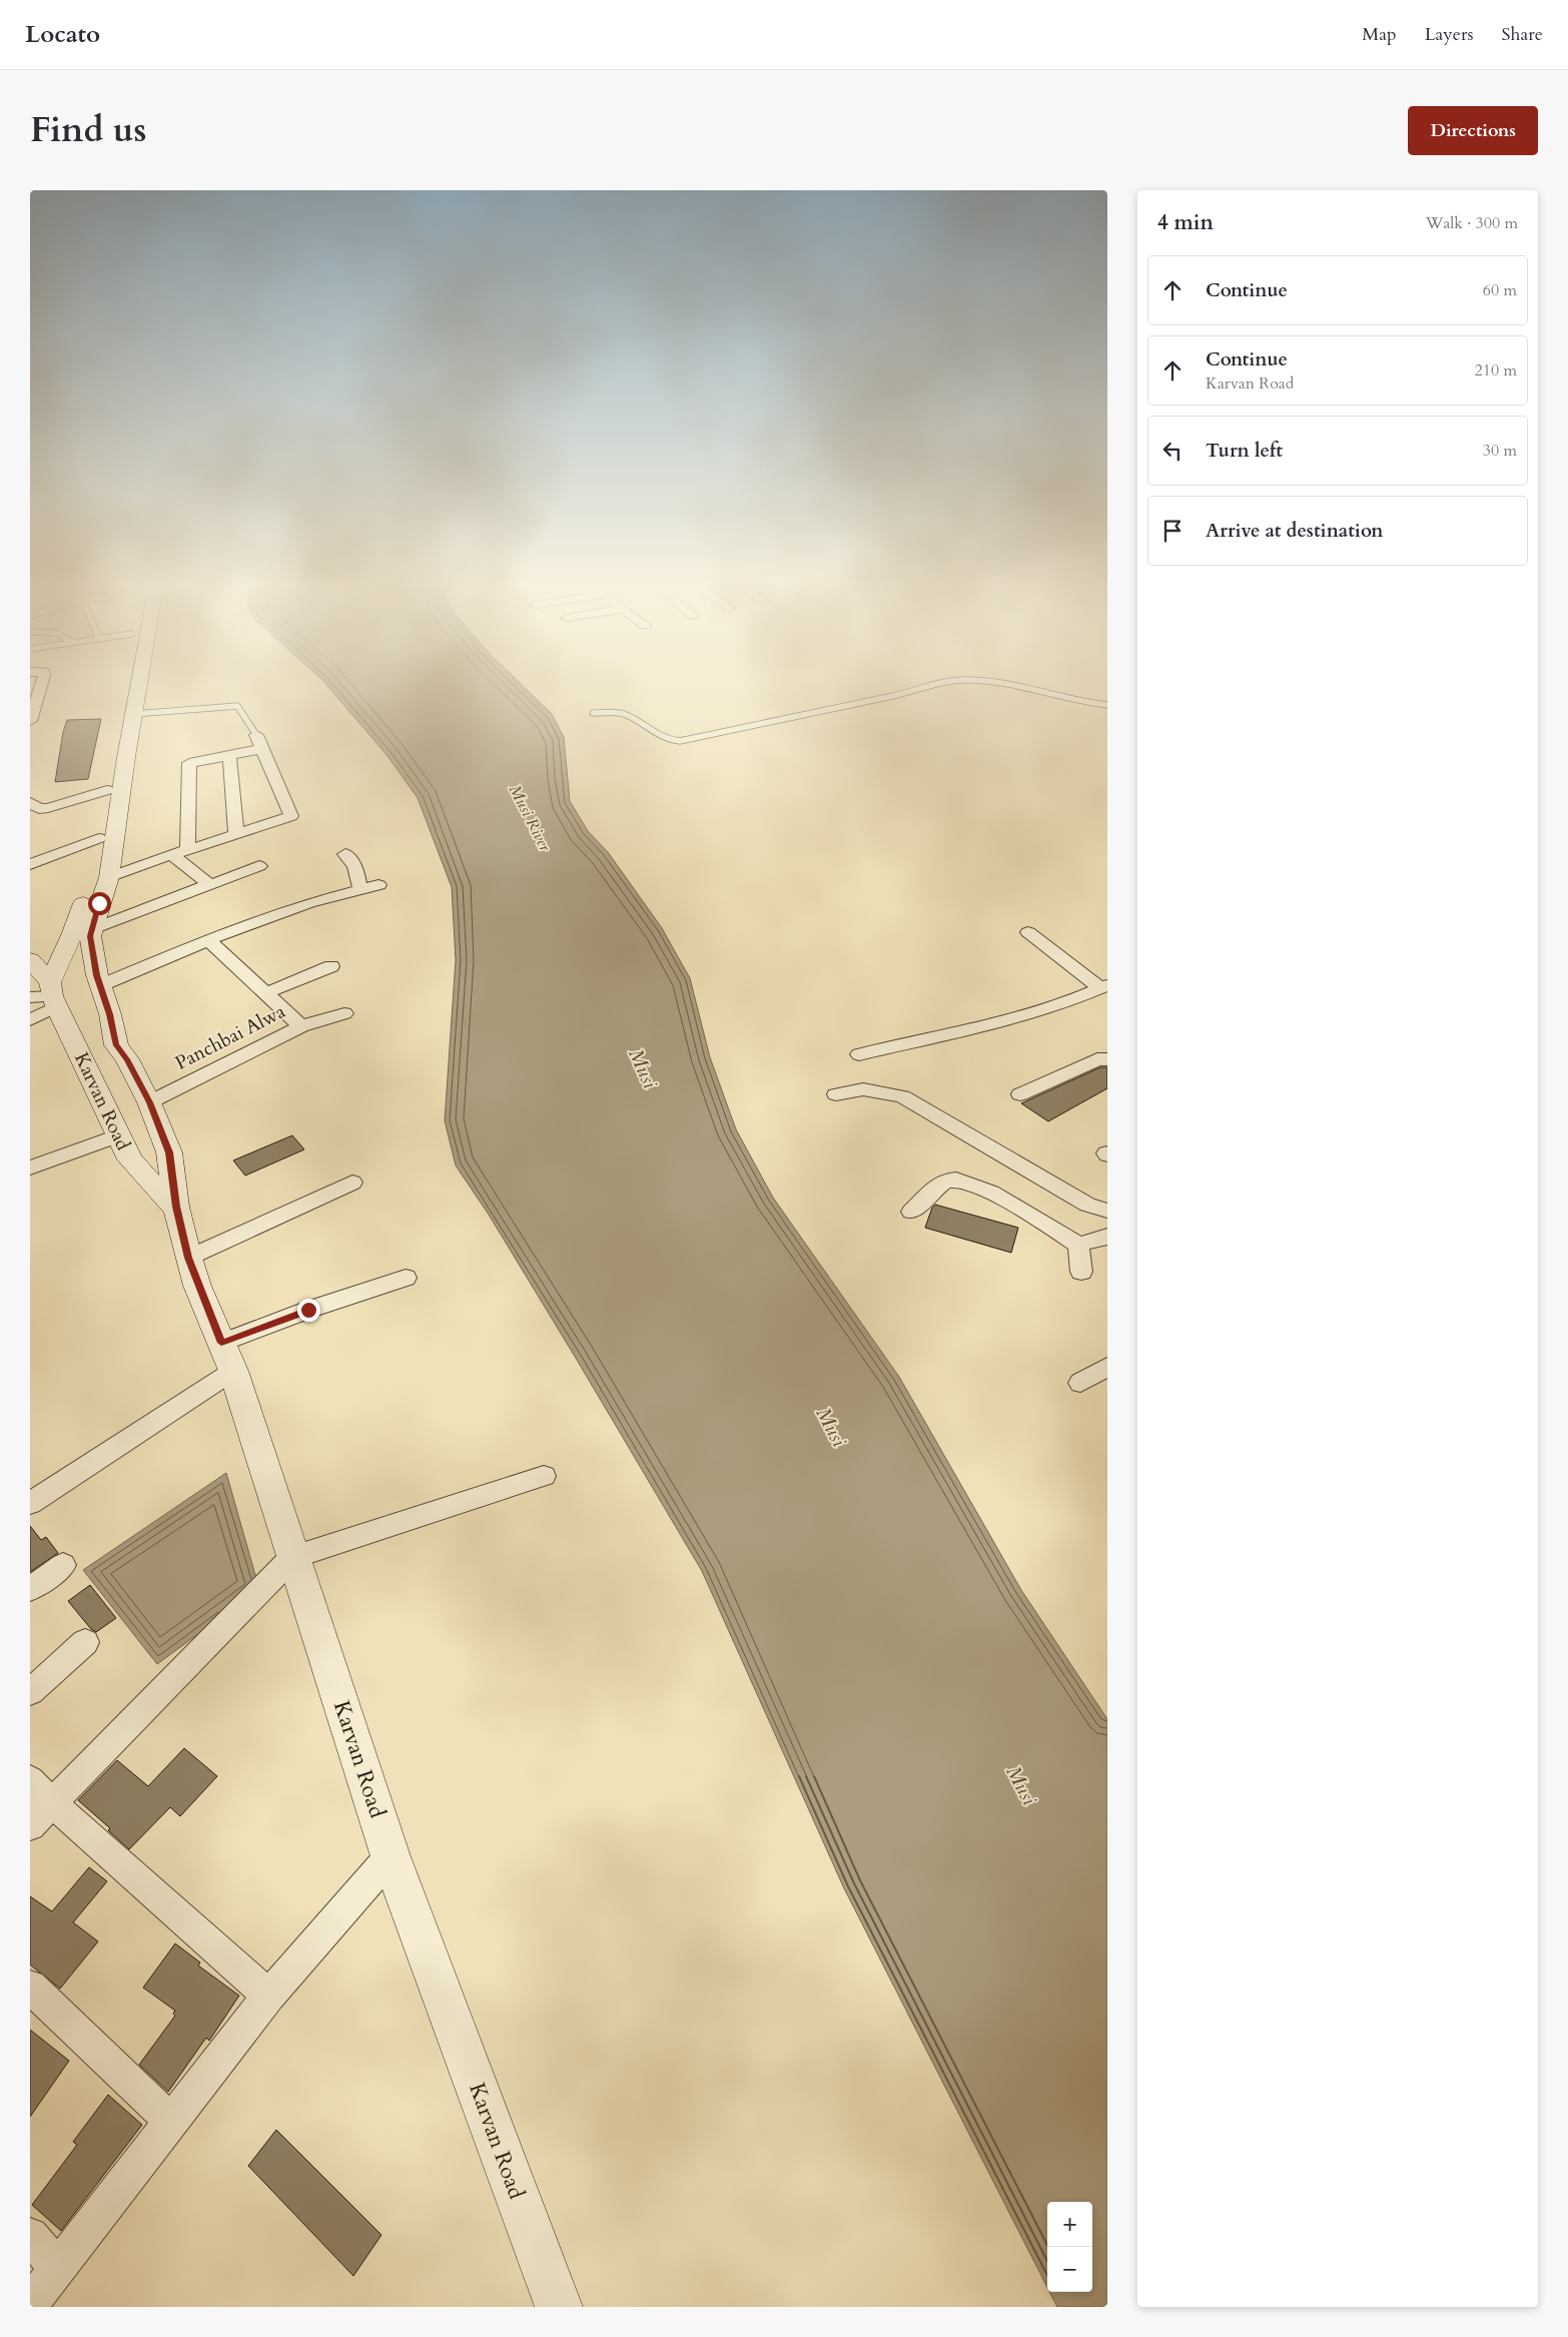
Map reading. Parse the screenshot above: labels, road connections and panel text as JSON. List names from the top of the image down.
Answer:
{
  "streets": {
    "street": ["Panchbai Alwa", "Karvan Road"]
  },
  "crossings": [
    ["Panchbai Alwa", "Karvan Road"]
  ],
  "water": ["Musi River", "Musi"],
  "page": {
    "header": "Locato",
    "nav": ["Map", "Layers", "Share"],
    "title": "Find us",
    "buttons": "Directions",
    "heading": ["4 min", "Walk · 300 m"],
    "list": [
      ["Continue", "60 m"],
      ["Continue", "Karvan Road", "210 m"],
      ["Turn left", "30 m"],
      "Arrive at destination"
    ],
    "map_buttons": ["+", "−"]
  }
}
